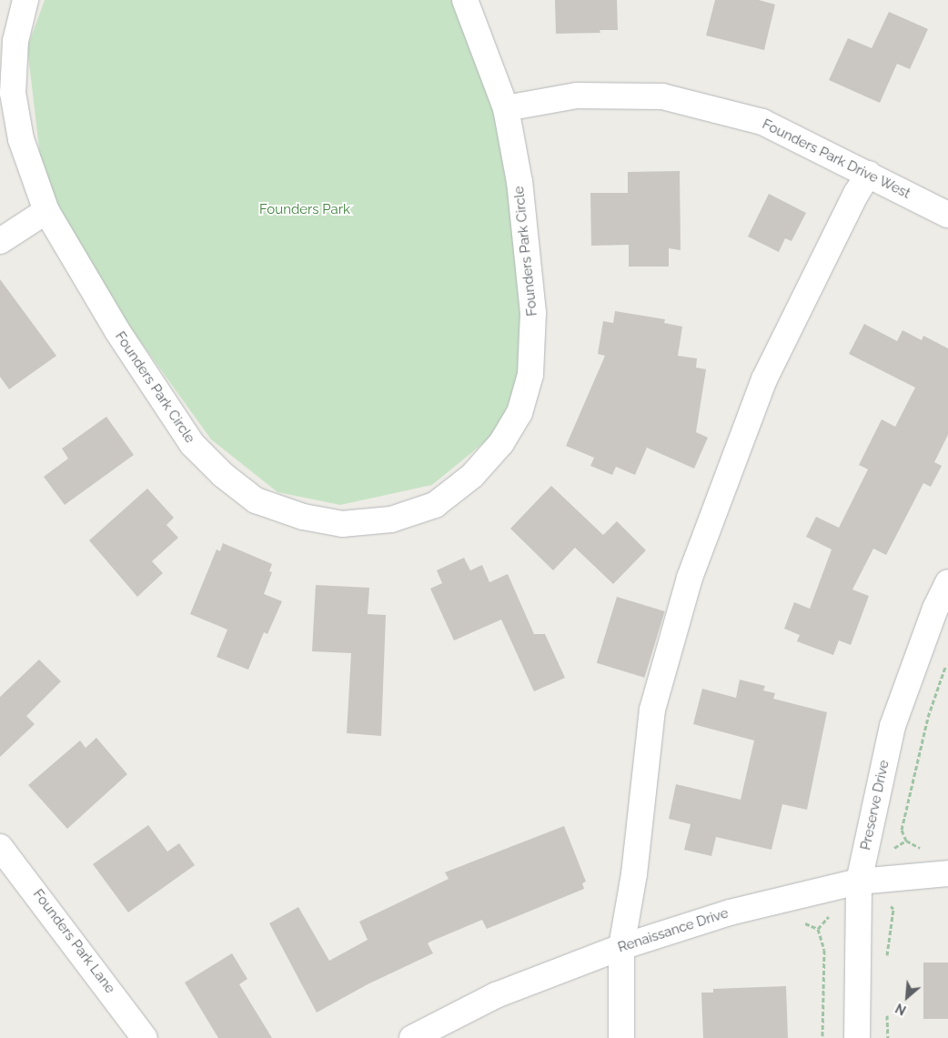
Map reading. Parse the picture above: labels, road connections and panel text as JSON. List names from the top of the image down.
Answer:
{
  "streets": {
    "street": [
      "Founders Park Drive West",
      "Founders Park Circle",
      "Preserve Drive",
      "Renaissance Drive",
      "Founders Park Lane"
    ]
  },
  "crossings": [
    ["Founders Park Drive West", "Founders Park Circle"],
    ["Preserve Drive", "Renaissance Drive"]
  ],
  "parks": ["Founders Park"],
  "north": "bottom left"
}
